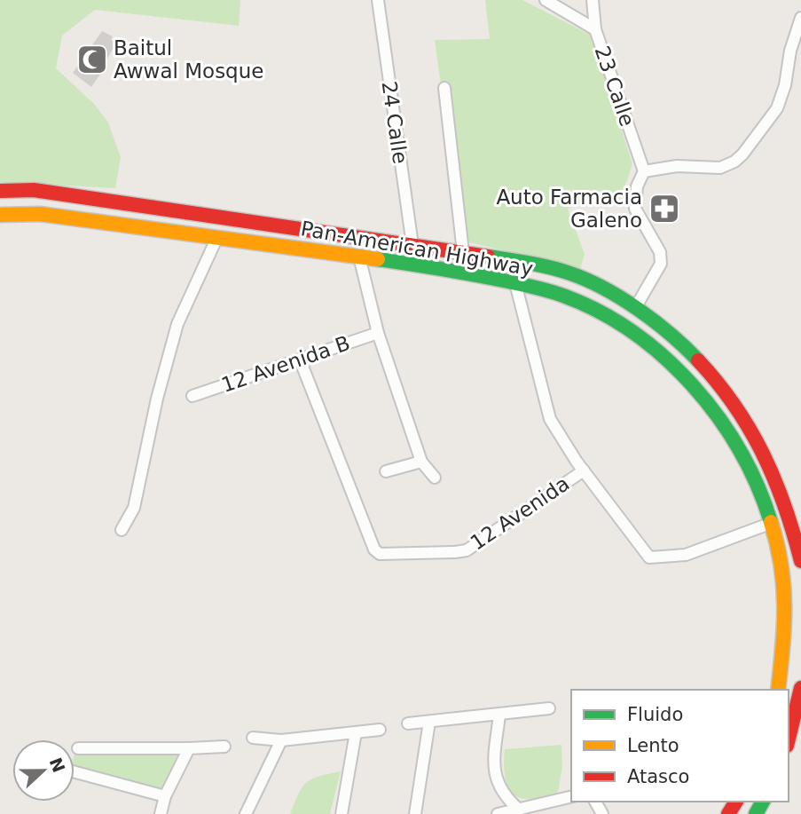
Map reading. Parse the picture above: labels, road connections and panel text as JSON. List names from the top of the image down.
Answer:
{
  "streets": {
    "highway": ["Pan-American Highway"],
    "street": [
      "23 Calle",
      "24 Calle",
      "12 Avenida B",
      "12 Avenida"
    ]
  },
  "crossings": [
    ["24 Calle", "Pan-American Highway"],
    ["12 Avenida B", "12 Avenida"]
  ],
  "places": {
    "mosque": ["Baitul Awwal Mosque"],
    "pharmacy": ["Auto Farmacia Galeno"]
  },
  "legend": ["Fluido", "Lento", "Atasco"],
  "north": "right"
}
